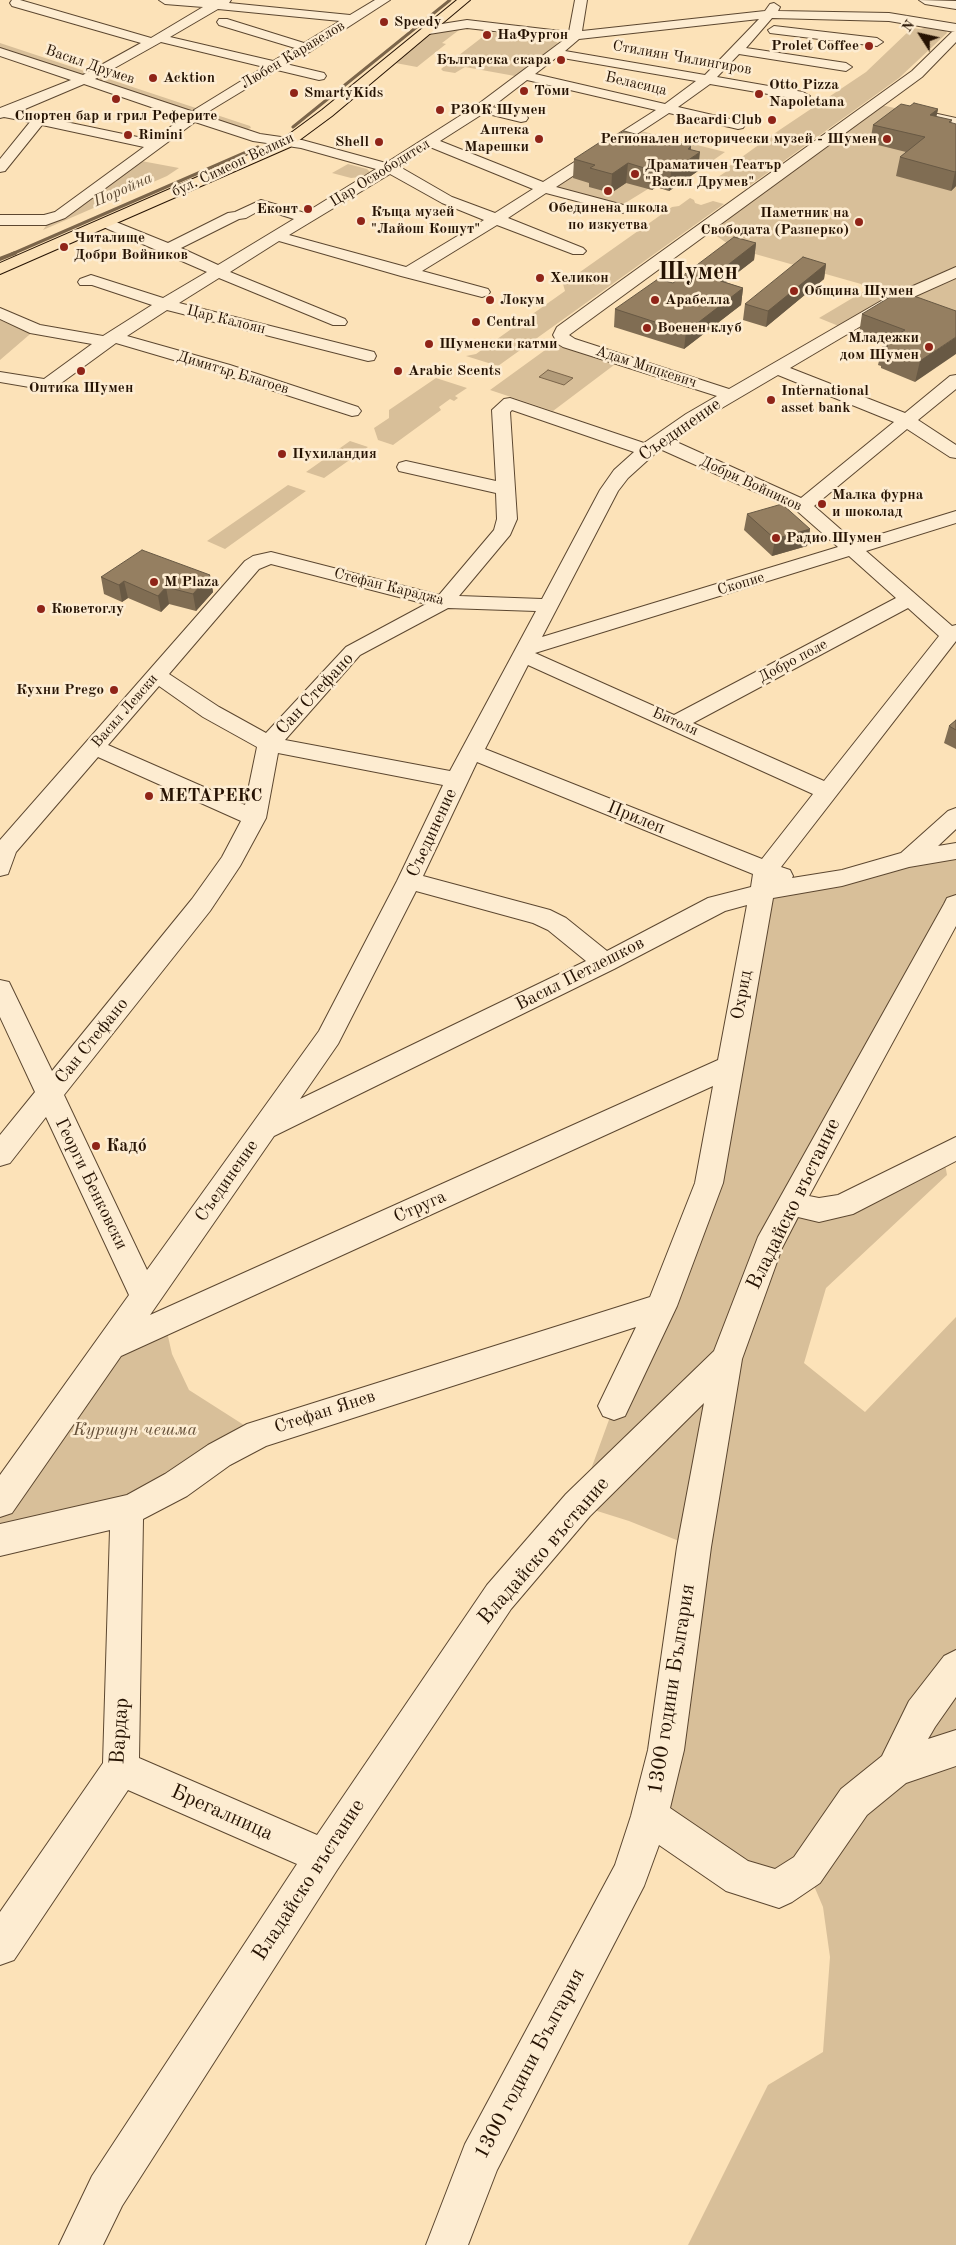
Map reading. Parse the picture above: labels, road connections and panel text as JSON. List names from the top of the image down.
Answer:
{
  "streets": {
    "main road": ["бул. Симеон Велики"],
    "street": [
      "Любен Каравелов",
      "Стилиян Чилингиров",
      "Васил Друмев",
      "Беласица",
      "Цар Освободител",
      "Цар Калоян",
      "Адам Мицкевич",
      "Димитър Благоев",
      "Съединение",
      "Добри Войников",
      "Скопие",
      "Стефан Караджа",
      "Добро поле",
      "Сан Стефано",
      "Васил Левски",
      "Битоля",
      "Прилеп",
      "Васил Петлешков",
      "Охрид",
      "Георги Бенковски",
      "Владайско въстание",
      "Струга",
      "Стефан Янев",
      "1300 години България",
      "Вардар",
      "Брегалница"
    ]
  },
  "crossings": [
    ["Любен Каравелов", "Васил Друмев"],
    ["Стилиян Чилингиров", "Беласица"],
    ["Стилиян Чилингиров", "Цар Освободител"],
    ["Васил Друмев", "бул. Симеон Велики"],
    ["Васил Друмев", "Цар Освободител"],
    ["Беласица", "Цар Освободител"],
    ["Цар Освободител", "Цар Калоян"],
    ["Цар Освободител", "Димитър Благоев"],
    ["Адам Мицкевич", "Съединение"],
    ["Съединение", "Добри Войников"],
    ["Съединение", "Скопие"],
    ["Съединение", "Стефан Караджа"],
    ["Съединение", "Битоля"],
    ["Съединение", "Прилеп"],
    ["Съединение", "Васил Петлешков"],
    ["Съединение", "Георги Бенковски"],
    ["Съединение", "Струга"],
    ["Добри Войников", "Скопие"],
    ["Добри Войников", "Добро поле"],
    ["Добри Войников", "Сан Стефано"],
    ["Добри Войников", "Охрид"],
    ["Скопие", "Битоля"],
    ["Стефан Караджа", "Сан Стефано"],
    ["Стефан Караджа", "Васил Левски"],
    ["Добро поле", "Битоля"],
    ["Сан Стефано", "Георги Бенковски"],
    ["Битоля", "Охрид"],
    ["Прилеп", "Васил Петлешков"],
    ["Прилеп", "Охрид"],
    ["Васил Петлешков", "Охрид"],
    ["Охрид", "Струга"],
    ["Охрид", "Стефан Янев"],
    ["Владайско въстание", "1300 години България"],
    ["Владайско въстание", "Брегалница"],
    ["Стефан Янев", "Вардар"],
    ["Вардар", "Брегалница"]
  ],
  "districts": ["Шумен"],
  "water": ["Поройна"],
  "parks": ["Куршун чешма"],
  "places": [
    "Speedy",
    "НаФургон",
    "Prolet Coffee",
    "Българска скара",
    "Acktion",
    "Томи",
    "SmartyKids",
    "Otto Pizza Napoletana",
    "Спортен бар и грил Реферите",
    "РЗОК Шумен",
    "Bacardi Club",
    "Rimini",
    "Аптека Марешки",
    "Регионален исторически музей - Шумен",
    "Shell",
    "Драматичен Театър \"Васил Друмев\"",
    "Обединена школа по изкуства",
    "Еконт",
    "Къща музей \"Лайош Кошут\"",
    "Паметник на Свободата (Разперко)",
    "Читалище Добри Войников",
    "Хеликон",
    "Община Шумен",
    "Локум",
    "Арабелла",
    "Central",
    "Военен клуб",
    "Шуменски катми",
    "Младежки дом Шумен",
    "Оптика Шумен",
    "Arabic Scents",
    "International asset bank",
    "Пухиландия",
    "Малка фурна и шоколад",
    "Радио Шумен",
    "M Plaza",
    "Кюветоглу",
    "Кухни Prego",
    "МЕТАРЕКС",
    "Кадó"
  ],
  "north": "top left"
}
